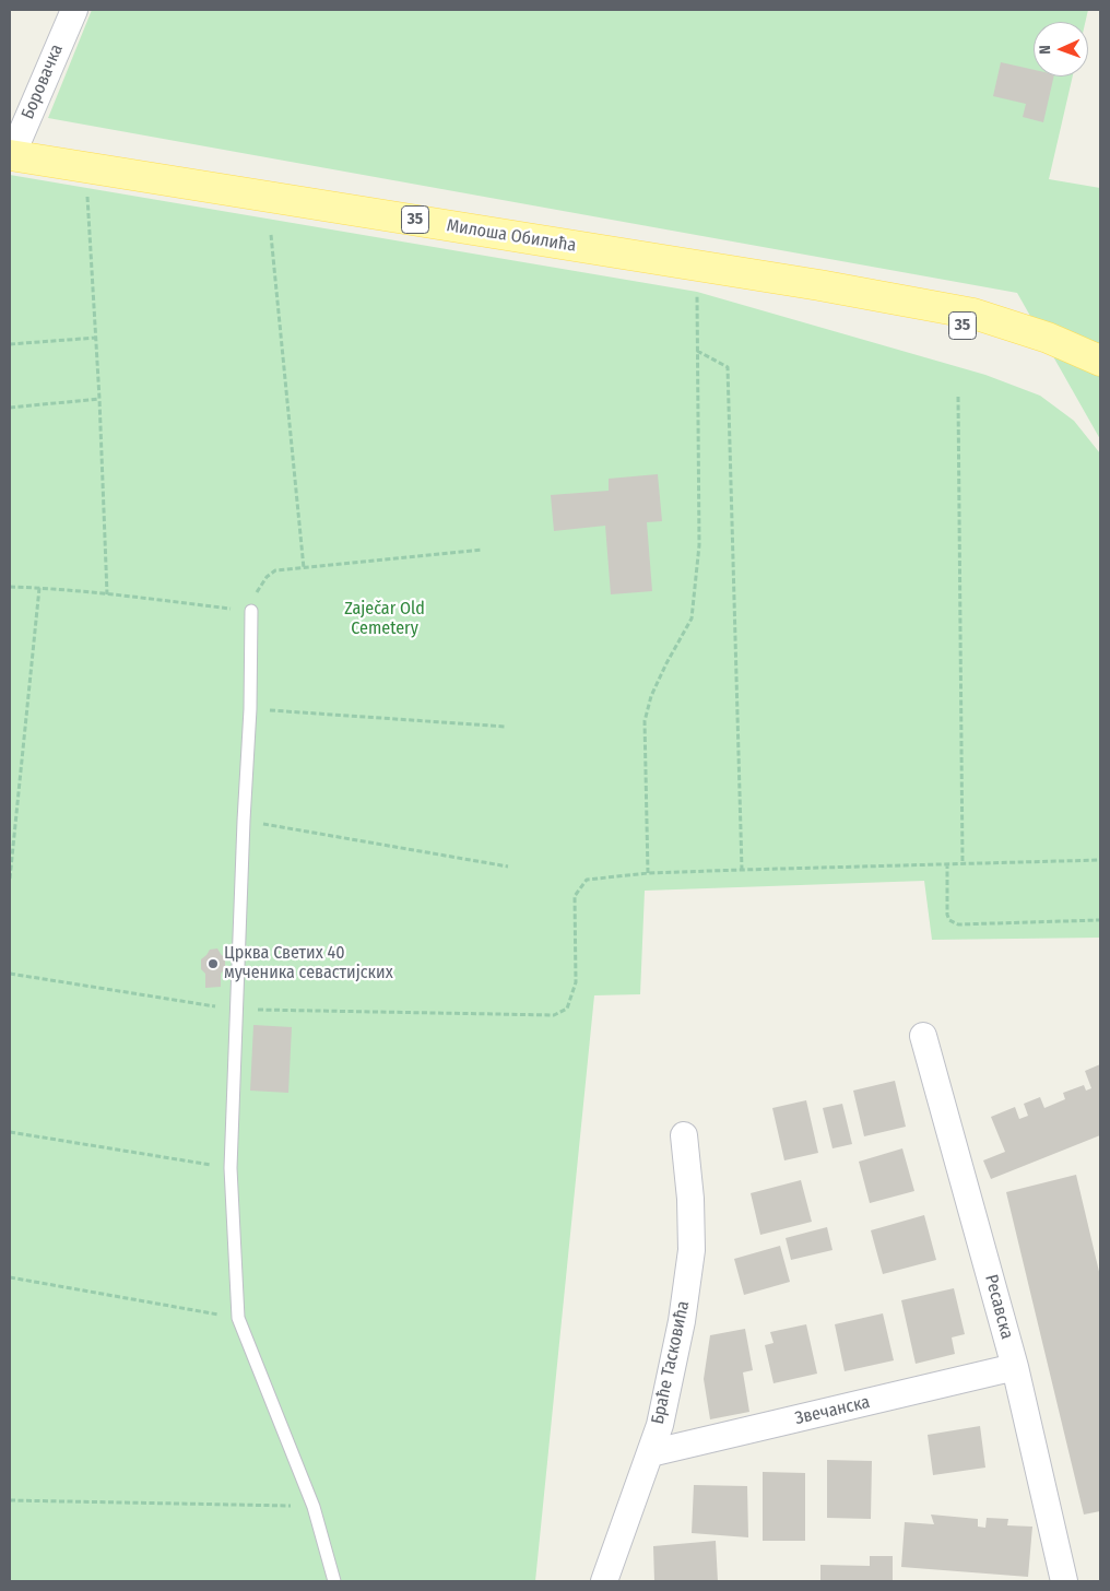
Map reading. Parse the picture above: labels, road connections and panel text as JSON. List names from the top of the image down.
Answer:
{
  "streets": {
    "main road": ["35", "Милоша Обилића"],
    "street": [
      "Боровачка",
      "Ресавска",
      "Браће Тасковића",
      "Звечанска"
    ]
  },
  "crossings": [
    ["Боровачка", "Милоша Обилића"],
    ["Ресавска", "Звечанска"],
    ["Браће Тасковића", "Звечанска"]
  ],
  "parks": ["Zaječar Old Cemetery"],
  "places": ["Црква Светих 40 мученика севастијских"],
  "north": "left"
}
